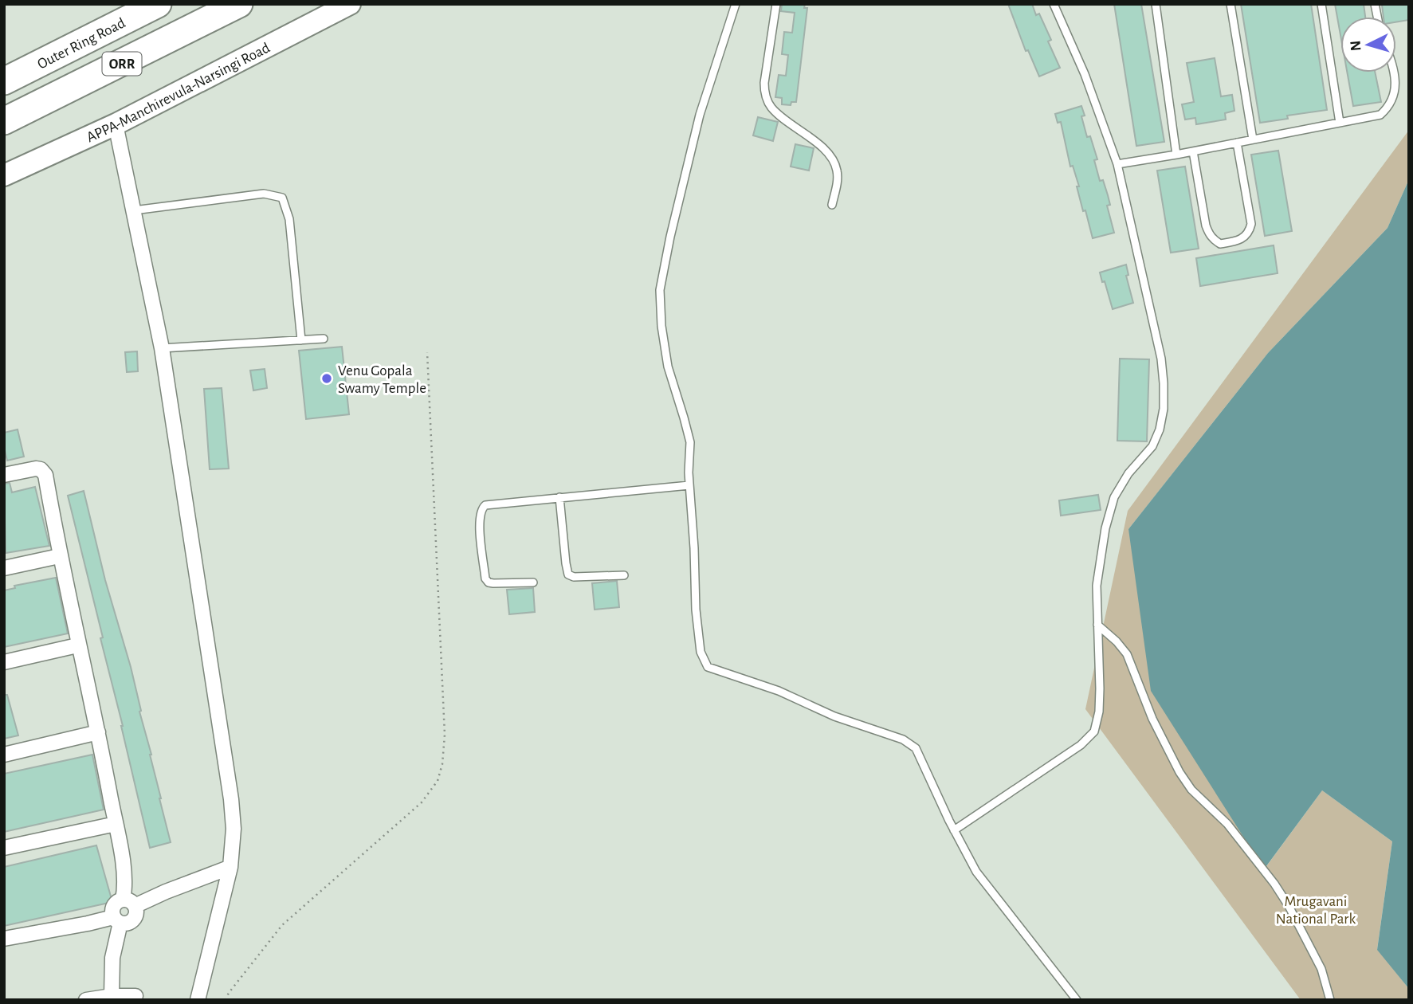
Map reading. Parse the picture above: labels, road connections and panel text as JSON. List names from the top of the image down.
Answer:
{
  "streets": {
    "highway": ["Outer Ring Road", "ORR"],
    "main road": ["APPA-Manchirevula-Narsingi Road"]
  },
  "parks": ["Mrugavani National Park"],
  "places": ["Venu Gopala Swamy Temple"],
  "north": "left"
}
